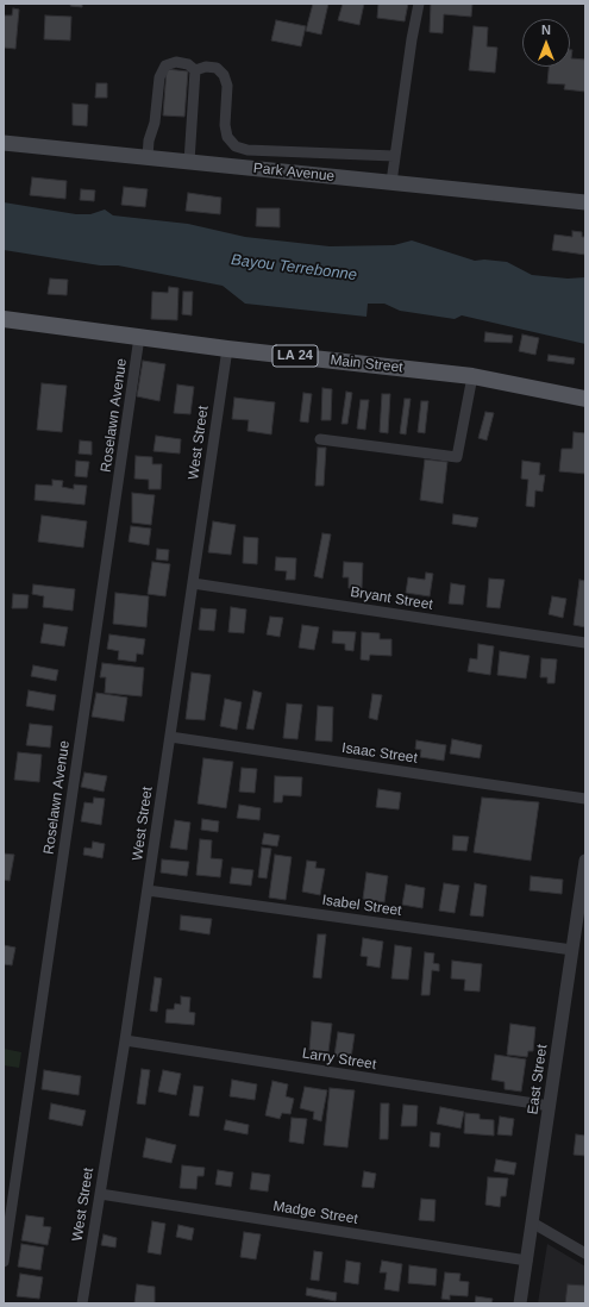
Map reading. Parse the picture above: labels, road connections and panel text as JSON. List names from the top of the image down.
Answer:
{
  "streets": {
    "main road": ["Park Avenue", "LA 24", "Main Street"],
    "street": [
      "Roselawn Avenue",
      "West Street",
      "Bryant Street",
      "Isaac Street",
      "Isabel Street",
      "Larry Street",
      "East Street",
      "Madge Street"
    ]
  },
  "crossings": [
    ["Main Street", "Roselawn Avenue"],
    ["Main Street", "West Street"],
    ["West Street", "Bryant Street"],
    ["West Street", "Isaac Street"],
    ["West Street", "Isabel Street"],
    ["West Street", "Larry Street"],
    ["West Street", "Madge Street"],
    ["Isabel Street", "East Street"],
    ["Larry Street", "East Street"],
    ["East Street", "Madge Street"]
  ],
  "water": ["Bayou Terrebonne"],
  "north": "top"
}
